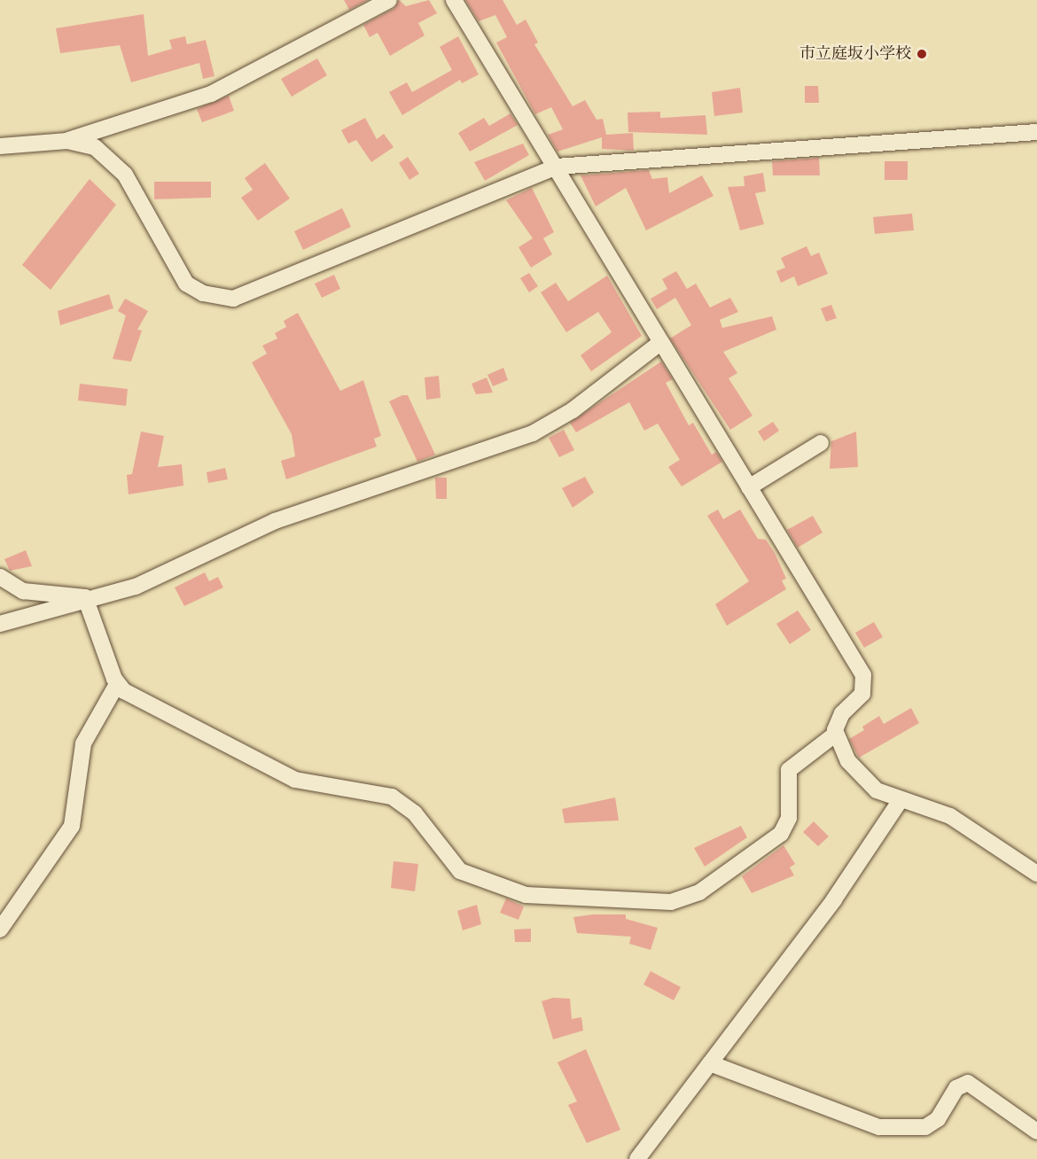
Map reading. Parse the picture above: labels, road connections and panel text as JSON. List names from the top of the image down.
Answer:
{
  "places": ["市立庭坂小学校"]
}
